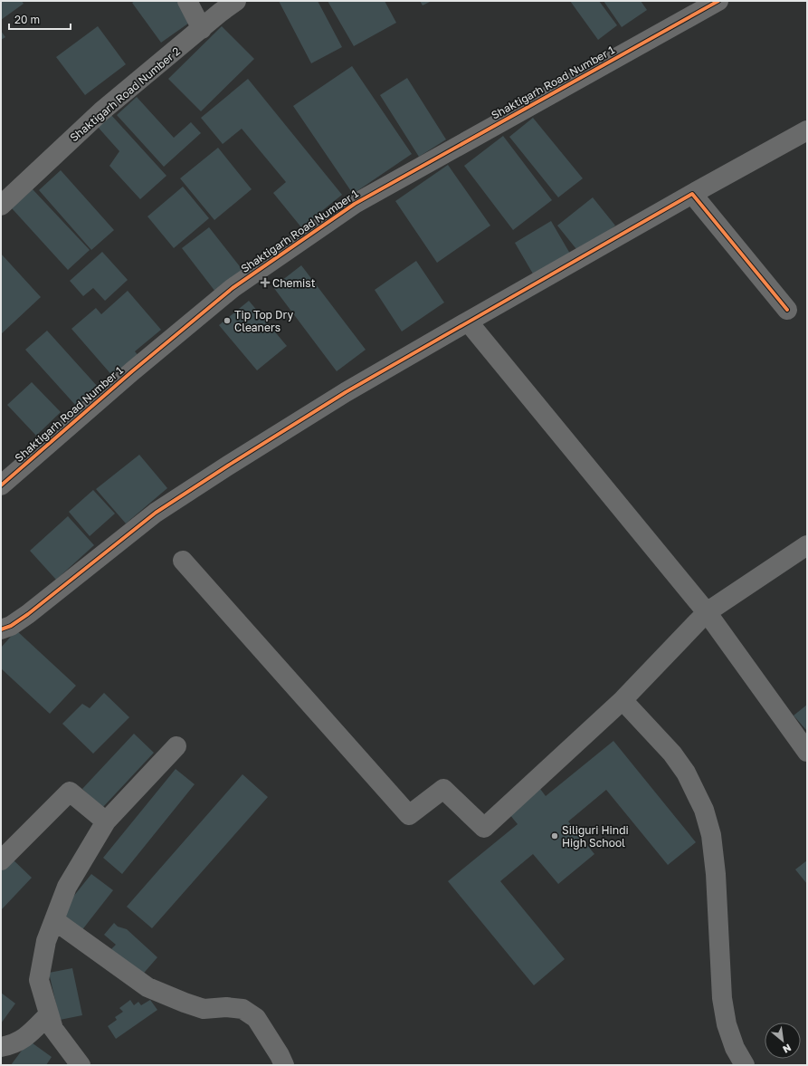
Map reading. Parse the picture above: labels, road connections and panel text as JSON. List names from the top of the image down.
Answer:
{
  "streets": {
    "street": ["Shaktigarh Road Number 1", "Shaktigarh Road Number 2"]
  },
  "places": {
    "health": ["Chemist"],
    "other": ["Tip Top Dry Cleaners", "Siliguri Hindi High School"]
  },
  "scale_bar": "20 m",
  "north": "bottom right"
}
